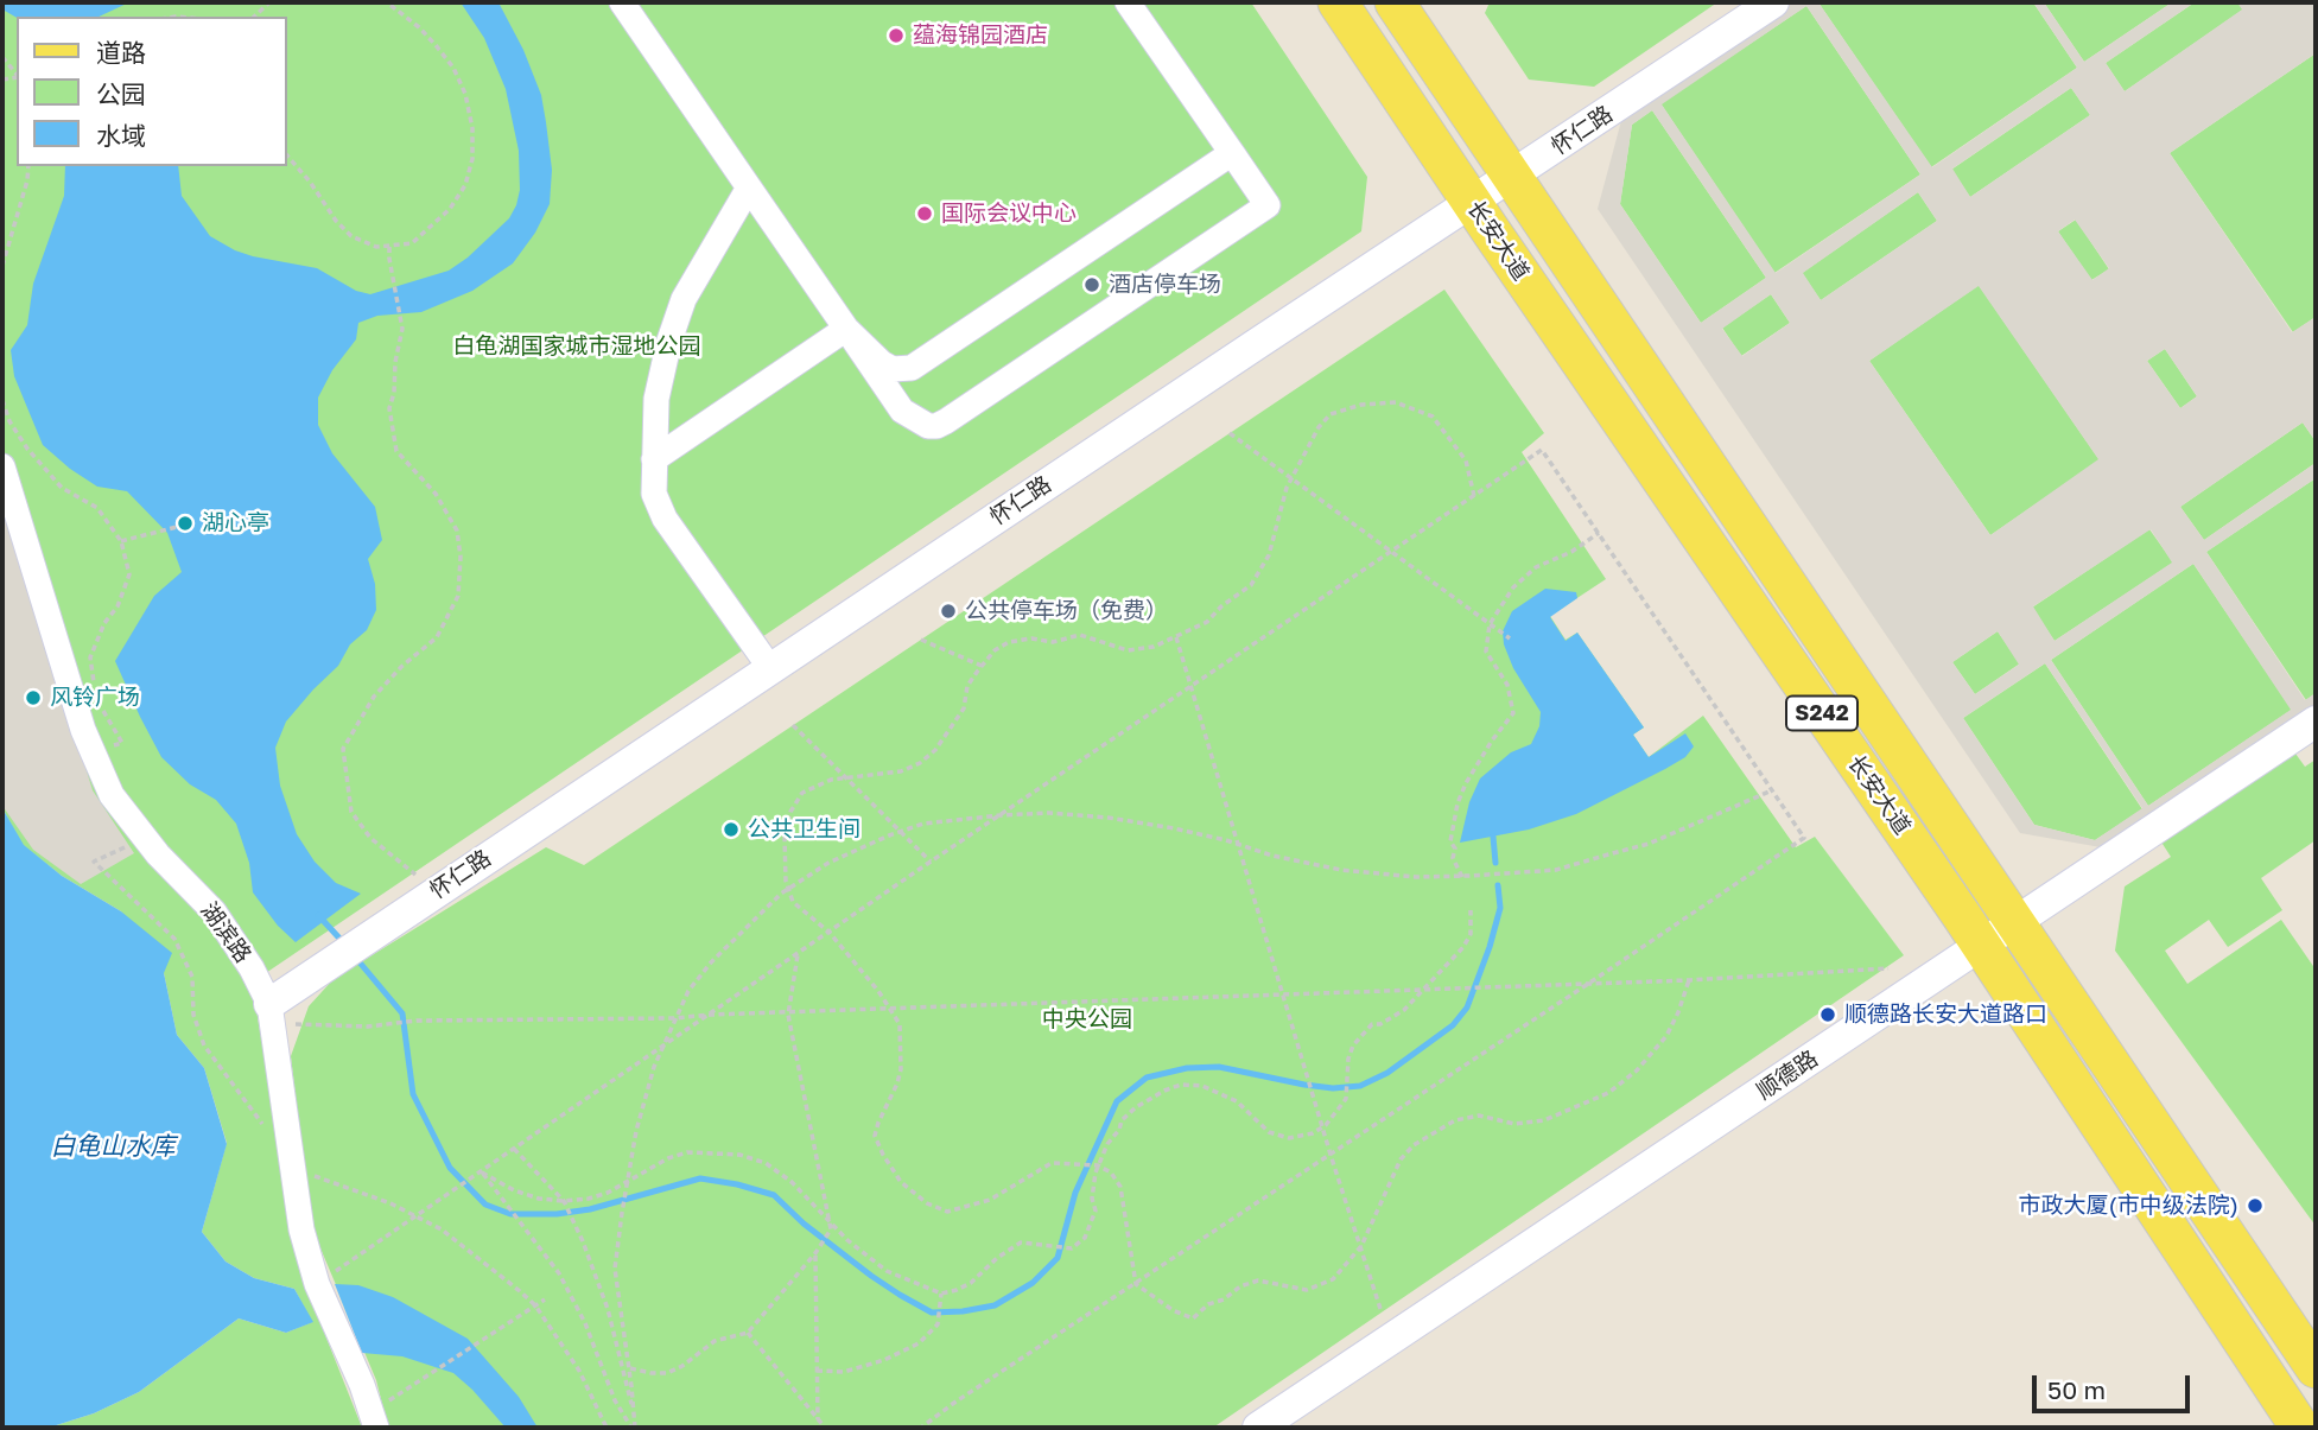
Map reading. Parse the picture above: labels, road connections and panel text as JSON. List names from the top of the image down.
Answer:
{
  "streets": {
    "main road": ["长安大道", "S242"],
    "street": ["怀仁路", "湖滨路", "顺德路"]
  },
  "crossings": [
    ["怀仁路", "长安大道"],
    ["怀仁路", "湖滨路"],
    ["长安大道", "顺德路"]
  ],
  "water": ["白龟山水库"],
  "parks": ["白龟湖国家城市湿地公园", "中央公园"],
  "places": [
    "蕴海锦园酒店",
    "国际会议中心",
    "酒店停车场",
    "湖心亭",
    "公共停车场（免费）",
    "风铃广场",
    "公共卫生间",
    "顺德路长安大道路口",
    "市政大厦(市中级法院)"
  ],
  "legend": ["道路", "公园", "水域"],
  "scale_bar": "50 m"
}
